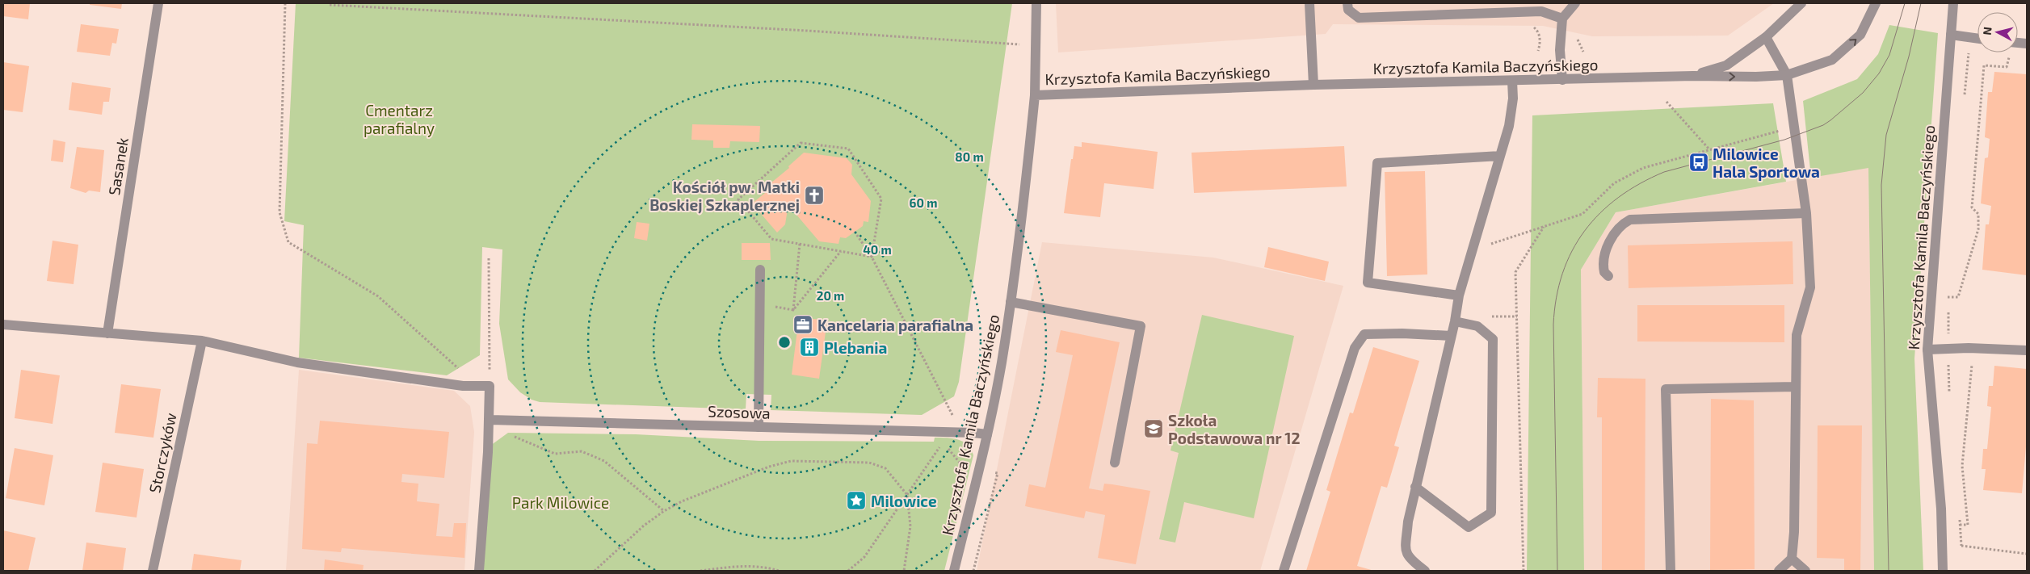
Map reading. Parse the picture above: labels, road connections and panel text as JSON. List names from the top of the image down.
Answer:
{
  "streets": {
    "street": [
      "Krzysztofa Kamila Baczyńskiego",
      "Sasanek",
      "Szosowa",
      "Storczyków"
    ]
  },
  "crossings": [
    ["Krzysztofa Kamila Baczyńskiego", "Szosowa"]
  ],
  "parks": ["Cmentarz parafialny", "Park Milowice"],
  "places": {
    "bus stop": ["Milowice Hala Sportowa"],
    "church": ["Kościół pw. Matki Boskiej Szkaplerznej"],
    "office": ["Kancelaria parafialna"],
    "building": ["Plebania"],
    "school or university": ["Szkoła Podstawowa nr 12"],
    "place": ["Milowice"]
  },
  "north": "left",
  "rings": [
    "80 m",
    "60 m",
    "40 m",
    "20 m"
  ]
}
